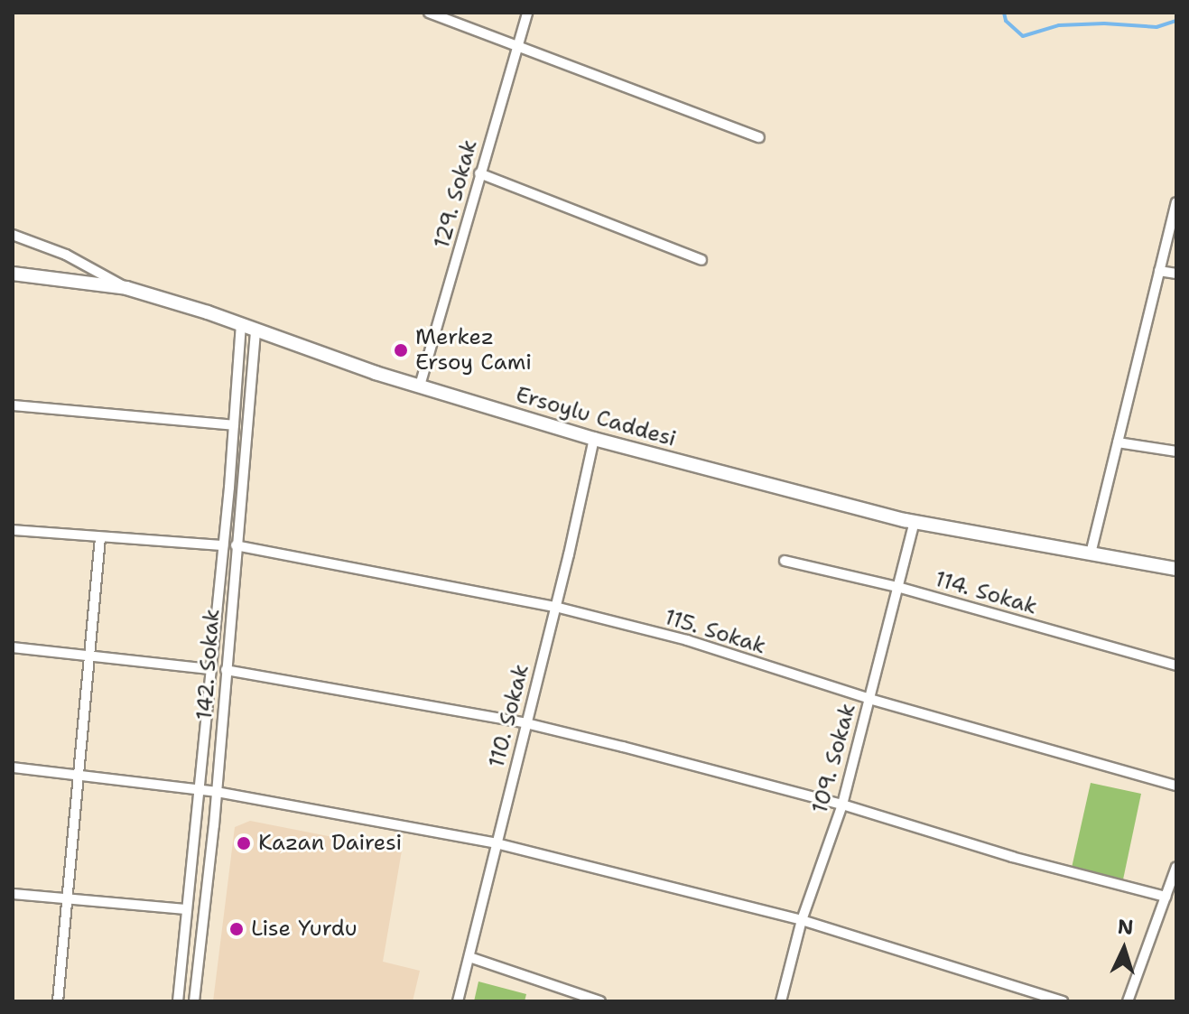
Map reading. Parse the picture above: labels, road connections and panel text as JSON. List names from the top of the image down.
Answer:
{
  "streets": {
    "street": [
      "129. Sokak",
      "Ersoylu Caddesi",
      "114. Sokak",
      "115. Sokak",
      "142. Sokak",
      "110. Sokak",
      "109. Sokak"
    ]
  },
  "crossings": [
    ["129. Sokak", "Ersoylu Caddesi"],
    ["Ersoylu Caddesi", "142. Sokak"],
    ["Ersoylu Caddesi", "110. Sokak"],
    ["Ersoylu Caddesi", "109. Sokak"],
    ["114. Sokak", "109. Sokak"],
    ["115. Sokak", "142. Sokak"],
    ["115. Sokak", "110. Sokak"],
    ["115. Sokak", "109. Sokak"]
  ],
  "places": ["Merkez Ersoy Cami", "Kazan Dairesi", "Lise Yurdu"],
  "north": "top"
}
